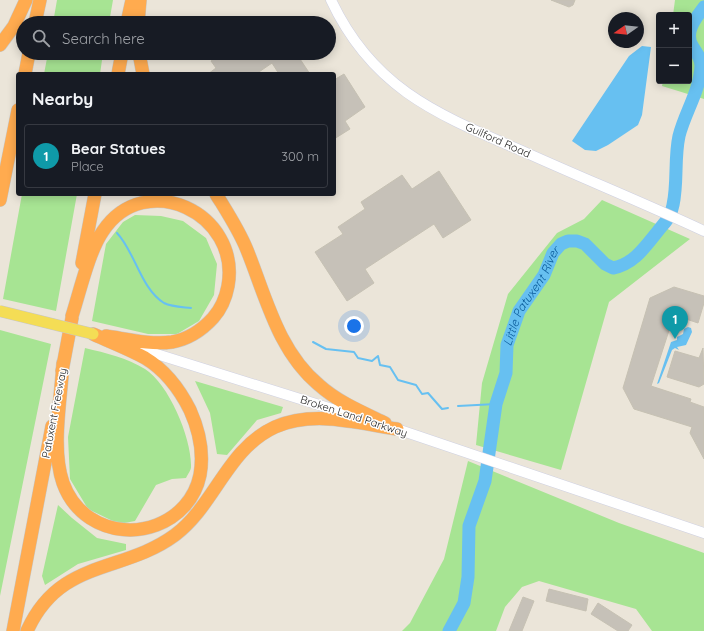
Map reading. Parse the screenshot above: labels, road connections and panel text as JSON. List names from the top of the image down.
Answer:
{
  "streets": {
    "highway": ["Patuxent Freeway"],
    "main road": ["Broken Land Parkway"],
    "street": ["Guilford Road"]
  },
  "water": ["Little Patuxent River"],
  "north": "left",
  "page": {
    "map_buttons": ["+", "−"],
    "search": "Search here",
    "heading": "Nearby",
    "list": [
      {
        "mark": "1",
        "name": "Bear Statues",
        "note": "Place",
        "value": "300 m"
      }
    ],
    "pins": "1"
  }
}
